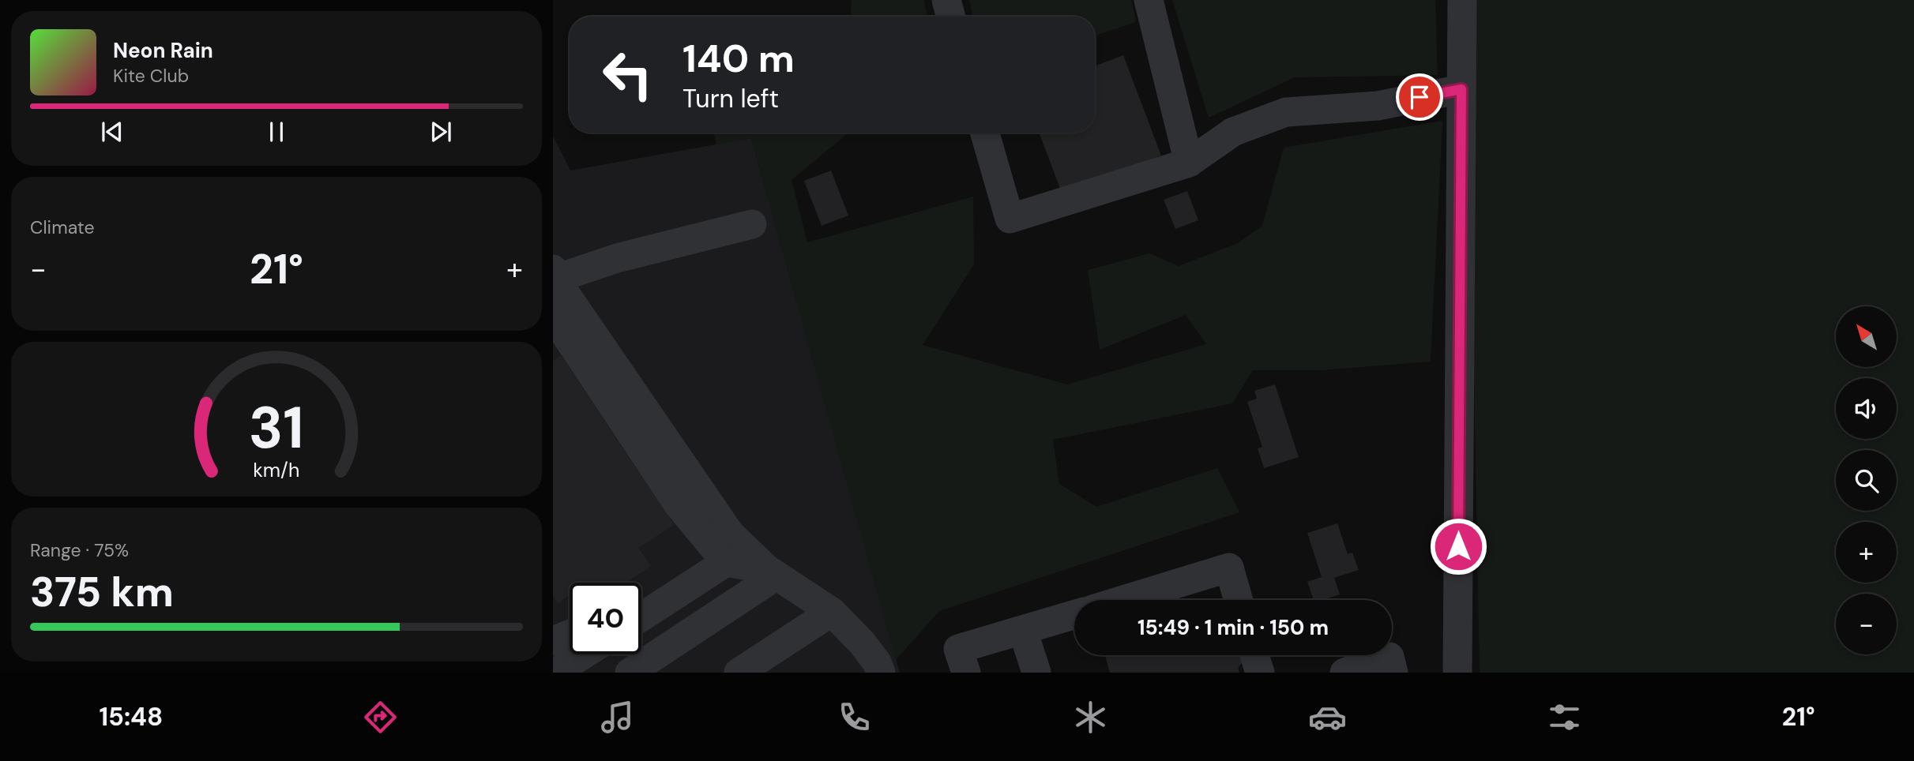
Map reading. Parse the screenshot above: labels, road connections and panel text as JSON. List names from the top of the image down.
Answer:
{
  "north": "top left",
  "page": {
    "turn": ["140 m", "Turn left"],
    "song": ["Neon Rain", "Kite Club"],
    "tile": [
      "Climate",
      ["Range · 75%", "375 km"]
    ],
    "heat": ["−", "21°", "+"],
    "map_buttons": ["+", "−"],
    "limit": "40",
    "trip": "15:49 · 1 min · 150 m",
    "tabs": ["15:48", "21°"],
    "gauge": ["31", "km/h"]
  }
}
